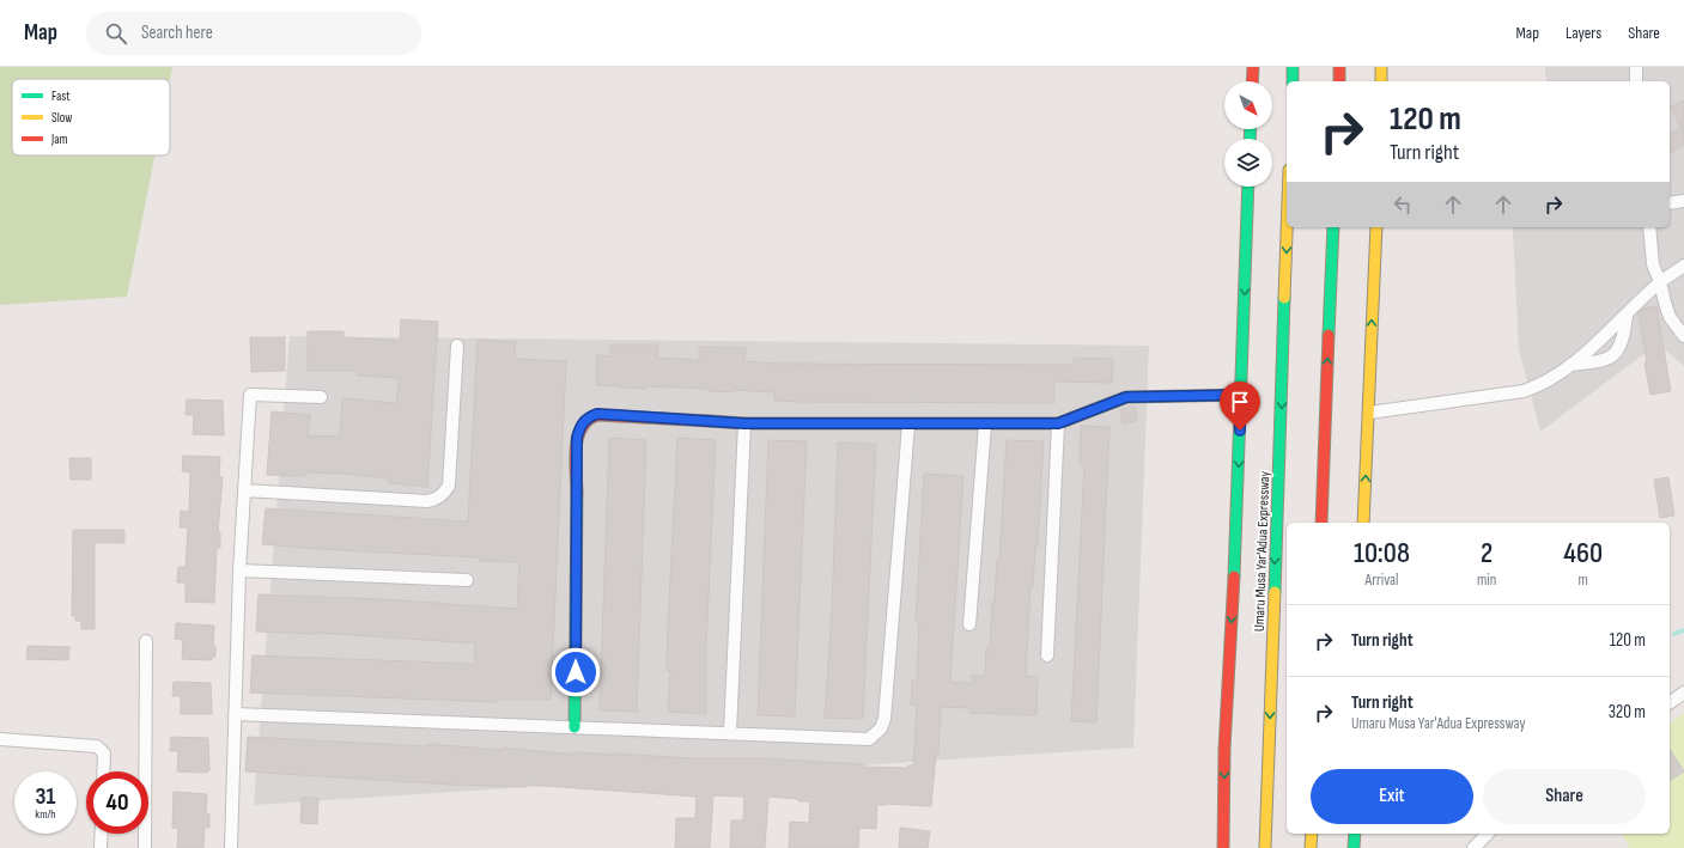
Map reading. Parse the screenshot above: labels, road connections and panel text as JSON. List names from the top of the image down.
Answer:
{
  "streets": {
    "main road": ["Umaru Musa Yar'Adua Expressway"]
  },
  "legend": ["Fast", "Slow", "Jam"],
  "north": "bottom right",
  "page": {
    "header": "Map",
    "search": "Search here",
    "nav": ["Map", "Layers", "Share"],
    "turn": ["120 m", "Turn right"],
    "eta": [
      "10:08",
      "Arrival",
      "2",
      "min",
      "460",
      "m"
    ],
    "list": [
      {
        "name": "Turn right",
        "value": "120 m"
      },
      {
        "name": "Turn right",
        "note": "Umaru Musa Yar'Adua Expressway",
        "value": "320 m"
      }
    ],
    "buttons": ["Exit", "Share"],
    "speed": "31 km/h",
    "limit": "40"
  }
}
